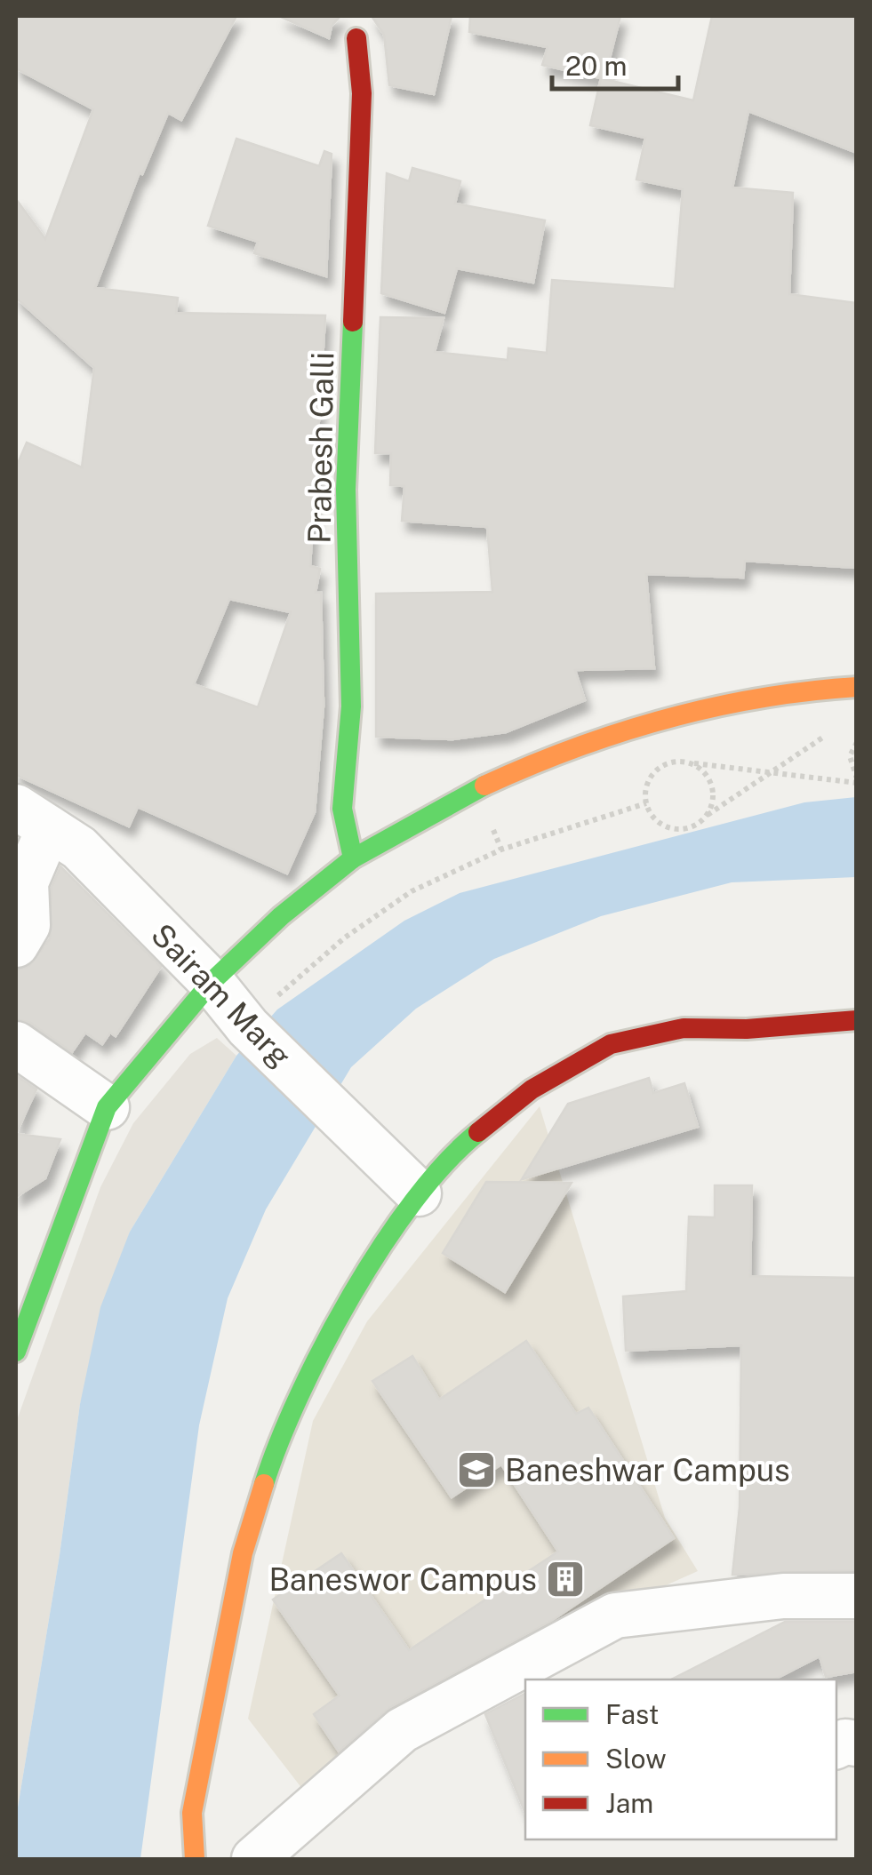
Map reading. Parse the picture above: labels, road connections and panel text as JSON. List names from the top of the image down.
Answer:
{
  "streets": {
    "street": ["Prabesh Galli", "Sairam Marg"]
  },
  "places": {
    "school or university": ["Baneshwar Campus"],
    "building": ["Baneswor Campus"]
  },
  "legend": ["Fast", "Slow", "Jam"],
  "scale_bar": "20 m"
}
